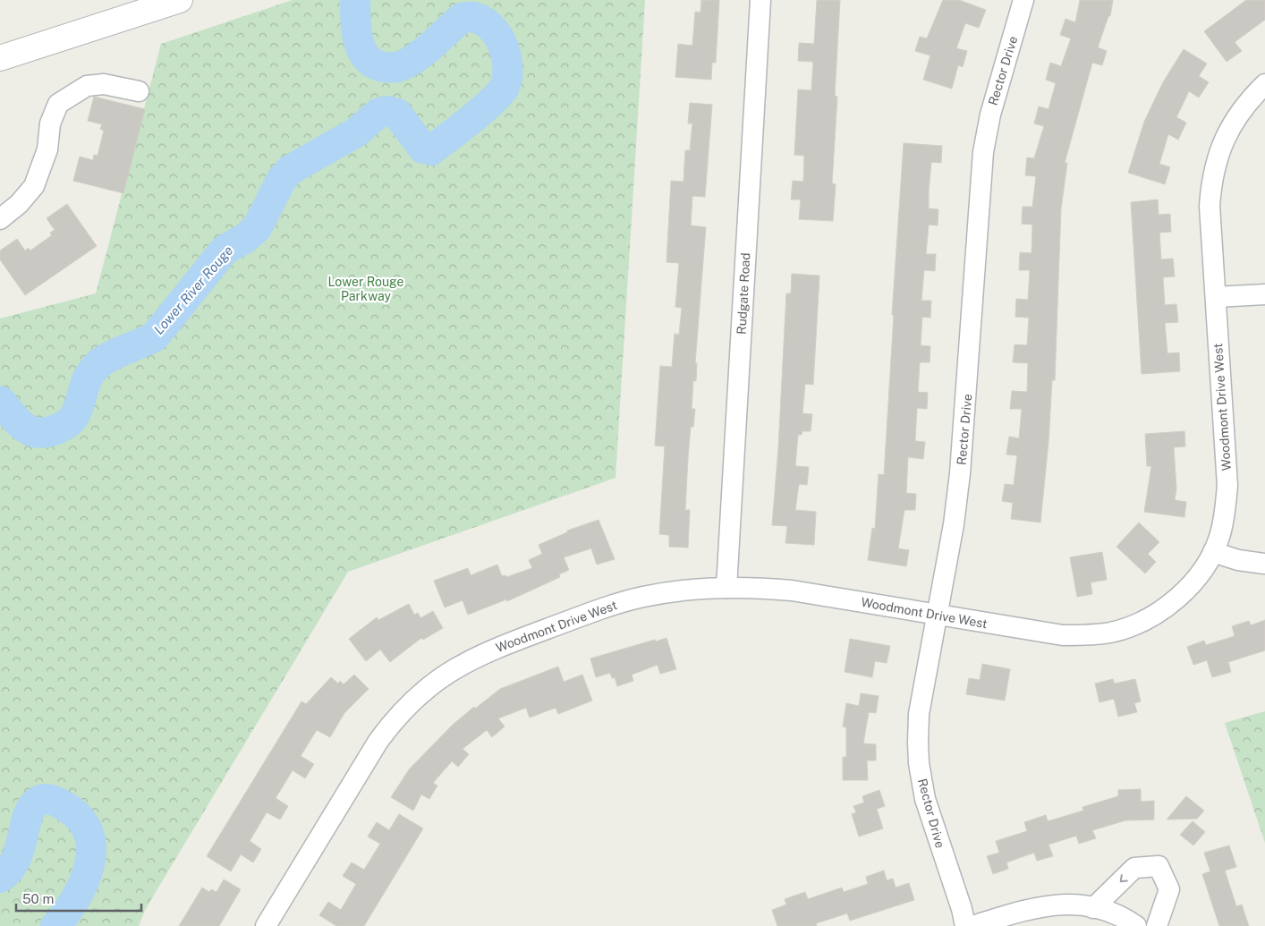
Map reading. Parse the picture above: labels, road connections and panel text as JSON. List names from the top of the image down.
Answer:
{
  "streets": {
    "street": ["Rector Drive", "Rudgate Road", "Woodmont Drive West"]
  },
  "crossings": [
    ["Rector Drive", "Woodmont Drive West"],
    ["Rudgate Road", "Woodmont Drive West"]
  ],
  "water": ["Lower River Rouge"],
  "parks": ["Lower Rouge Parkway"],
  "scale_bar": "50 m"
}
